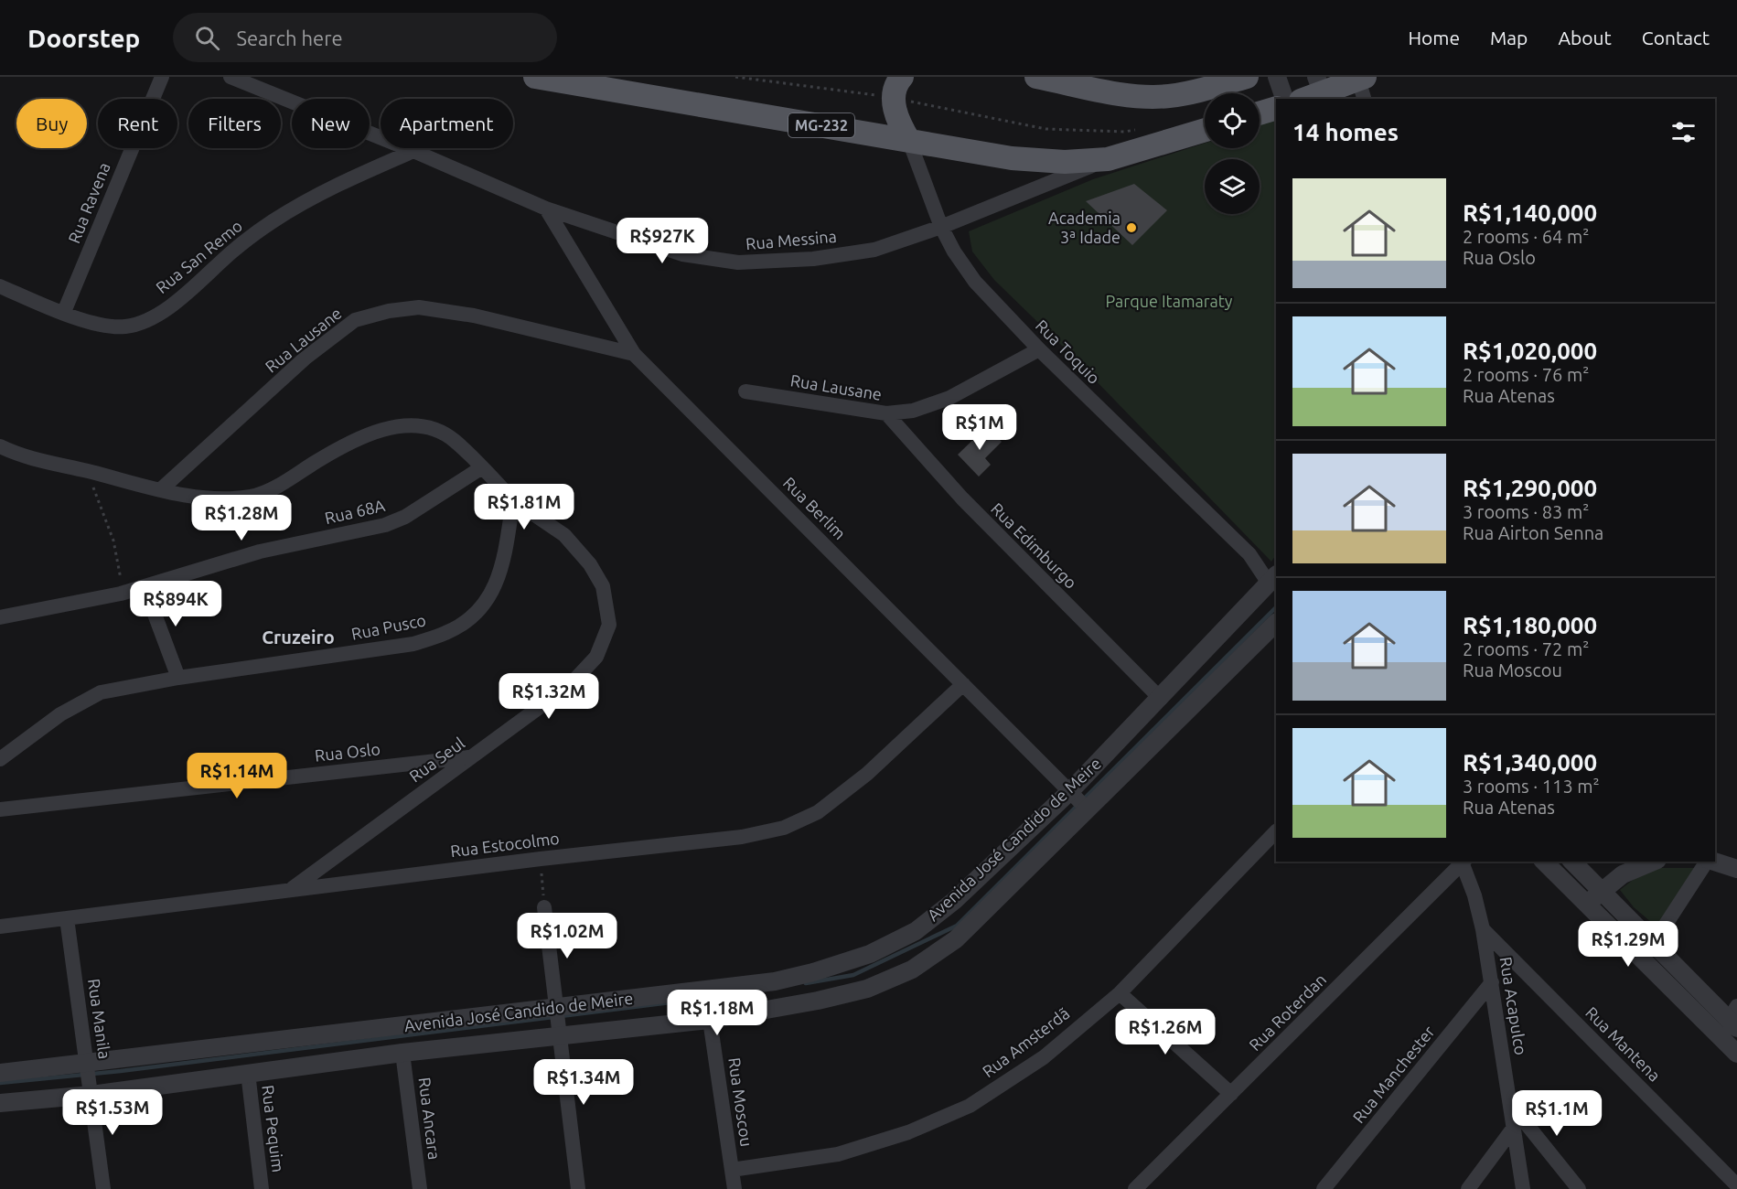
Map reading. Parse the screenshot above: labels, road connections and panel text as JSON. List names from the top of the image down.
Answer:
{
  "streets": {
    "main road": ["MG-232"],
    "street": [
      "Rua Ravena",
      "Rua Messina",
      "Rua San Remo",
      "Rua Lausane",
      "Rua Toquio",
      "Rua Berlim",
      "Rua 68A",
      "Rua Edimburgo",
      "Rua Pusco",
      "Rua Oslo",
      "Rua Seul",
      "Avenida José Candido de Meire",
      "Rua Estocolmo",
      "Rua Acapulco",
      "Rua Roterdan",
      "Rua Manila",
      "Rua Amsterdã",
      "Rua Mantena",
      "Rua Manchester",
      "Rua Moscou",
      "Rua Ancara",
      "Rua Pequim"
    ]
  },
  "crossings": [
    ["MG-232", "Rua Messina"],
    ["MG-232", "Rua Toquio"],
    ["Rua Ravena", "Rua San Remo"],
    ["Rua Messina", "Rua San Remo"],
    ["Rua Messina", "Rua Toquio"],
    ["Rua Messina", "Rua Berlim"],
    ["Rua Lausane", "Rua Toquio"],
    ["Rua Lausane", "Rua Berlim"],
    ["Rua Lausane", "Rua Edimburgo"],
    ["Rua Toquio", "Avenida José Candido de Meire"],
    ["Rua Berlim", "Avenida José Candido de Meire"],
    ["Rua Berlim", "Rua Estocolmo"],
    ["Rua Edimburgo", "Avenida José Candido de Meire"],
    ["Rua Pusco", "Rua Seul"],
    ["Rua Oslo", "Rua Seul"],
    ["Rua Seul", "Rua Estocolmo"],
    ["Avenida José Candido de Meire", "Rua Manila"],
    ["Avenida José Candido de Meire", "Rua Moscou"],
    ["Avenida José Candido de Meire", "Rua Ancara"],
    ["Avenida José Candido de Meire", "Rua Pequim"],
    ["Rua Estocolmo", "Rua Manila"],
    ["Rua Acapulco", "Rua Roterdan"],
    ["Rua Acapulco", "Rua Mantena"],
    ["Rua Acapulco", "Rua Manchester"],
    ["Rua Amsterdã", "Rua Moscou"]
  ],
  "districts": ["Cruzeiro"],
  "parks": ["Parque Itamaraty"],
  "places": ["Academia 3ª Idade"],
  "page": {
    "header": "Doorstep",
    "search": "Search here",
    "nav": [
      "Home",
      "Map",
      "About",
      "Contact"
    ],
    "chip": [
      "Buy",
      "Rent",
      "Filters",
      "New",
      "Apartment"
    ],
    "heading": "14 homes",
    "list": [
      {
        "name": "R$1,140,000",
        "note": "2 rooms · 64 m² · Rua Oslo"
      },
      {
        "name": "R$1,020,000",
        "note": "2 rooms · 76 m² · Rua Atenas"
      },
      {
        "name": "R$1,290,000",
        "note": "3 rooms · 83 m² · Rua Airton Senna"
      },
      {
        "name": "R$1,180,000",
        "note": "2 rooms · 72 m² · Rua Moscou"
      },
      {
        "name": "R$1,340,000",
        "note": "3 rooms · 113 m² · Rua Atenas"
      }
    ],
    "price": [
      "R$927K",
      "R$1M",
      "R$1.81M",
      "R$1.28M",
      "R$894K",
      "R$1.32M",
      "R$1.14M",
      "R$1.02M",
      "R$1.29M",
      "R$1.18M",
      "R$1.26M",
      "R$1.34M",
      "R$1.53M",
      "R$1.1M"
    ]
  }
}
